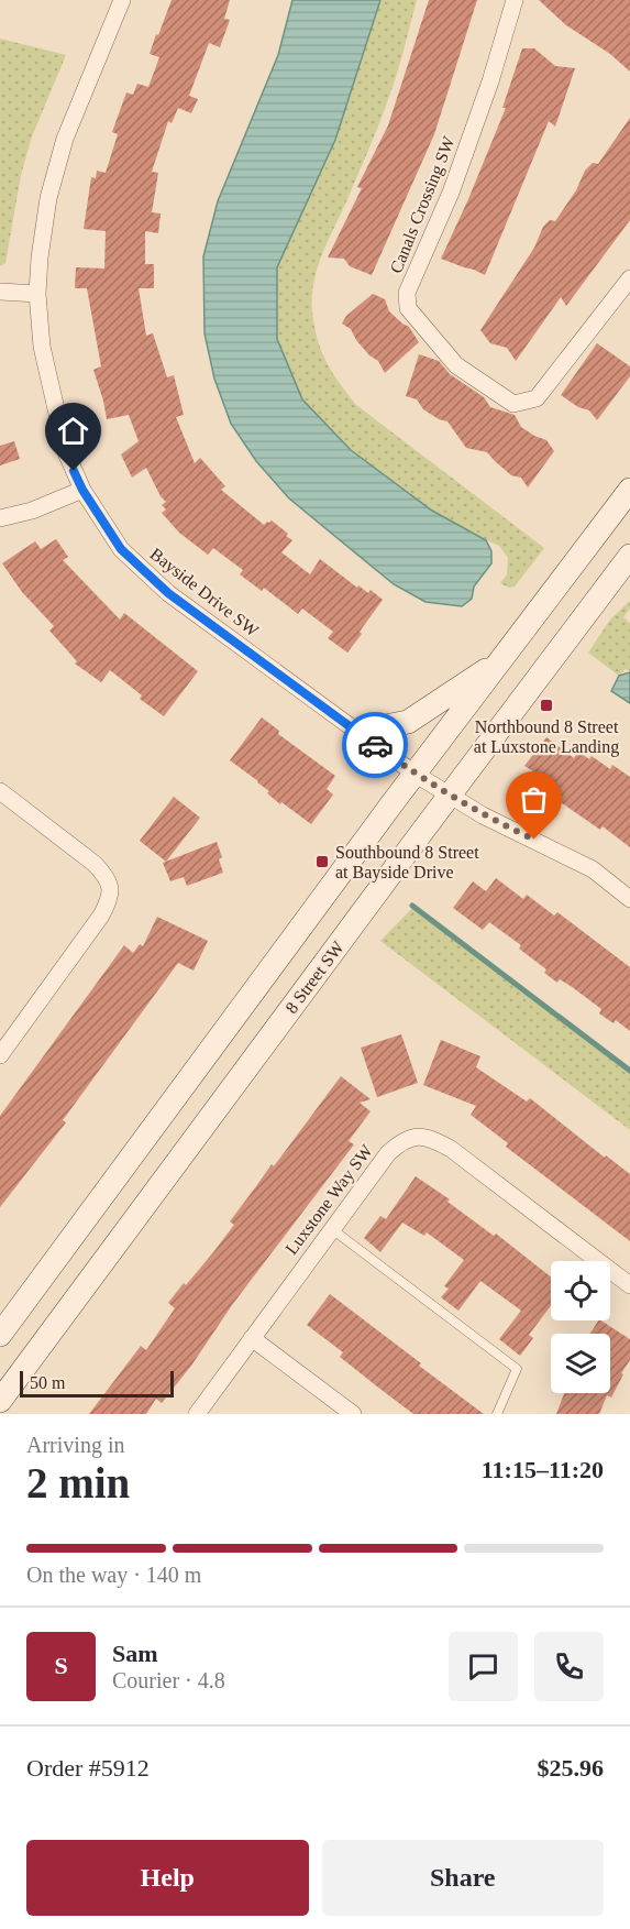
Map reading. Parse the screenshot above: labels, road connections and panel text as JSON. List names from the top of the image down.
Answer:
{
  "streets": {
    "main road": ["8 Street SW"],
    "street": ["Canals Crossing SW", "Bayside Drive SW", "Luxstone Way SW"]
  },
  "crossings": [
    ["Bayside Drive SW", "8 Street SW"]
  ],
  "places": {
    "transit": ["Northbound 8 Street at Luxstone Landing", "Southbound 8 Street at Bayside Drive"]
  },
  "scale_bar": "50 m",
  "page": {
    "scale": "50 m",
    "heading": ["2 min", "Arriving in", "11:15–11:20"],
    "panel": [
      "Sam",
      "Courier · 4.8",
      "Order #5912",
      "$25.96"
    ],
    "bar": "On the way · 140 m",
    "round": "S",
    "buttons": ["Help", "Share"]
  }
}
